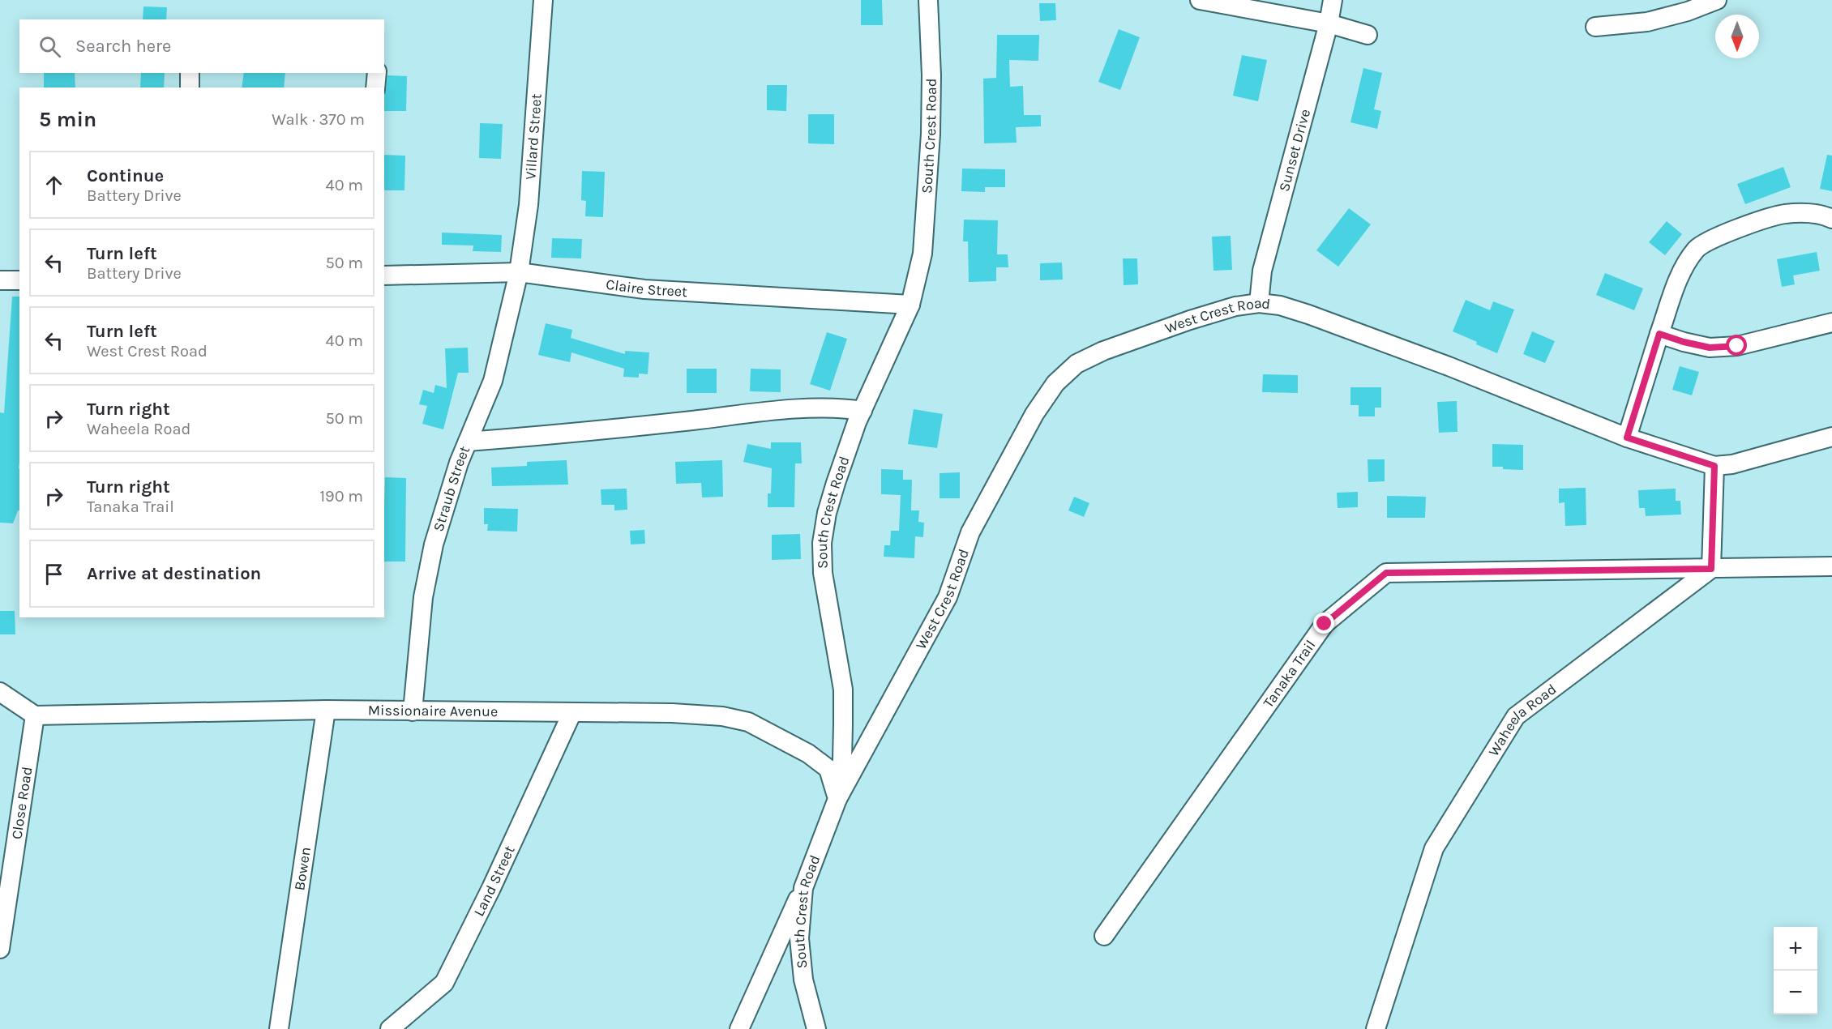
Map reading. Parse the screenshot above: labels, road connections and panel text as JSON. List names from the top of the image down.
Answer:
{
  "streets": {
    "street": [
      "South Crest Road",
      "Villard Street",
      "Sunset Drive",
      "Claire Street",
      "West Crest Road",
      "Straub Street",
      "Tanaka Trail",
      "Missionaire Avenue",
      "Waheela Road",
      "Close Road",
      "Bowen",
      "Land Street"
    ]
  },
  "crossings": [
    ["South Crest Road", "Claire Street"],
    ["South Crest Road", "West Crest Road"],
    ["South Crest Road", "Missionaire Avenue"],
    ["Villard Street", "Claire Street"],
    ["Villard Street", "Straub Street"],
    ["Sunset Drive", "West Crest Road"],
    ["Claire Street", "Straub Street"],
    ["West Crest Road", "Missionaire Avenue"],
    ["Straub Street", "Missionaire Avenue"],
    ["Tanaka Trail", "Waheela Road"],
    ["Missionaire Avenue", "Close Road"],
    ["Missionaire Avenue", "Bowen"],
    ["Missionaire Avenue", "Land Street"]
  ],
  "north": "bottom",
  "page": {
    "search": "Search here",
    "heading": ["5 min", "Walk · 370 m"],
    "list": [
      ["Continue", "Battery Drive", "40 m"],
      ["Turn left", "Battery Drive", "50 m"],
      ["Turn left", "West Crest Road", "40 m"],
      ["Turn right", "Waheela Road", "50 m"],
      ["Turn right", "Tanaka Trail", "190 m"],
      "Arrive at destination"
    ],
    "map_buttons": ["+", "−"]
  }
}
